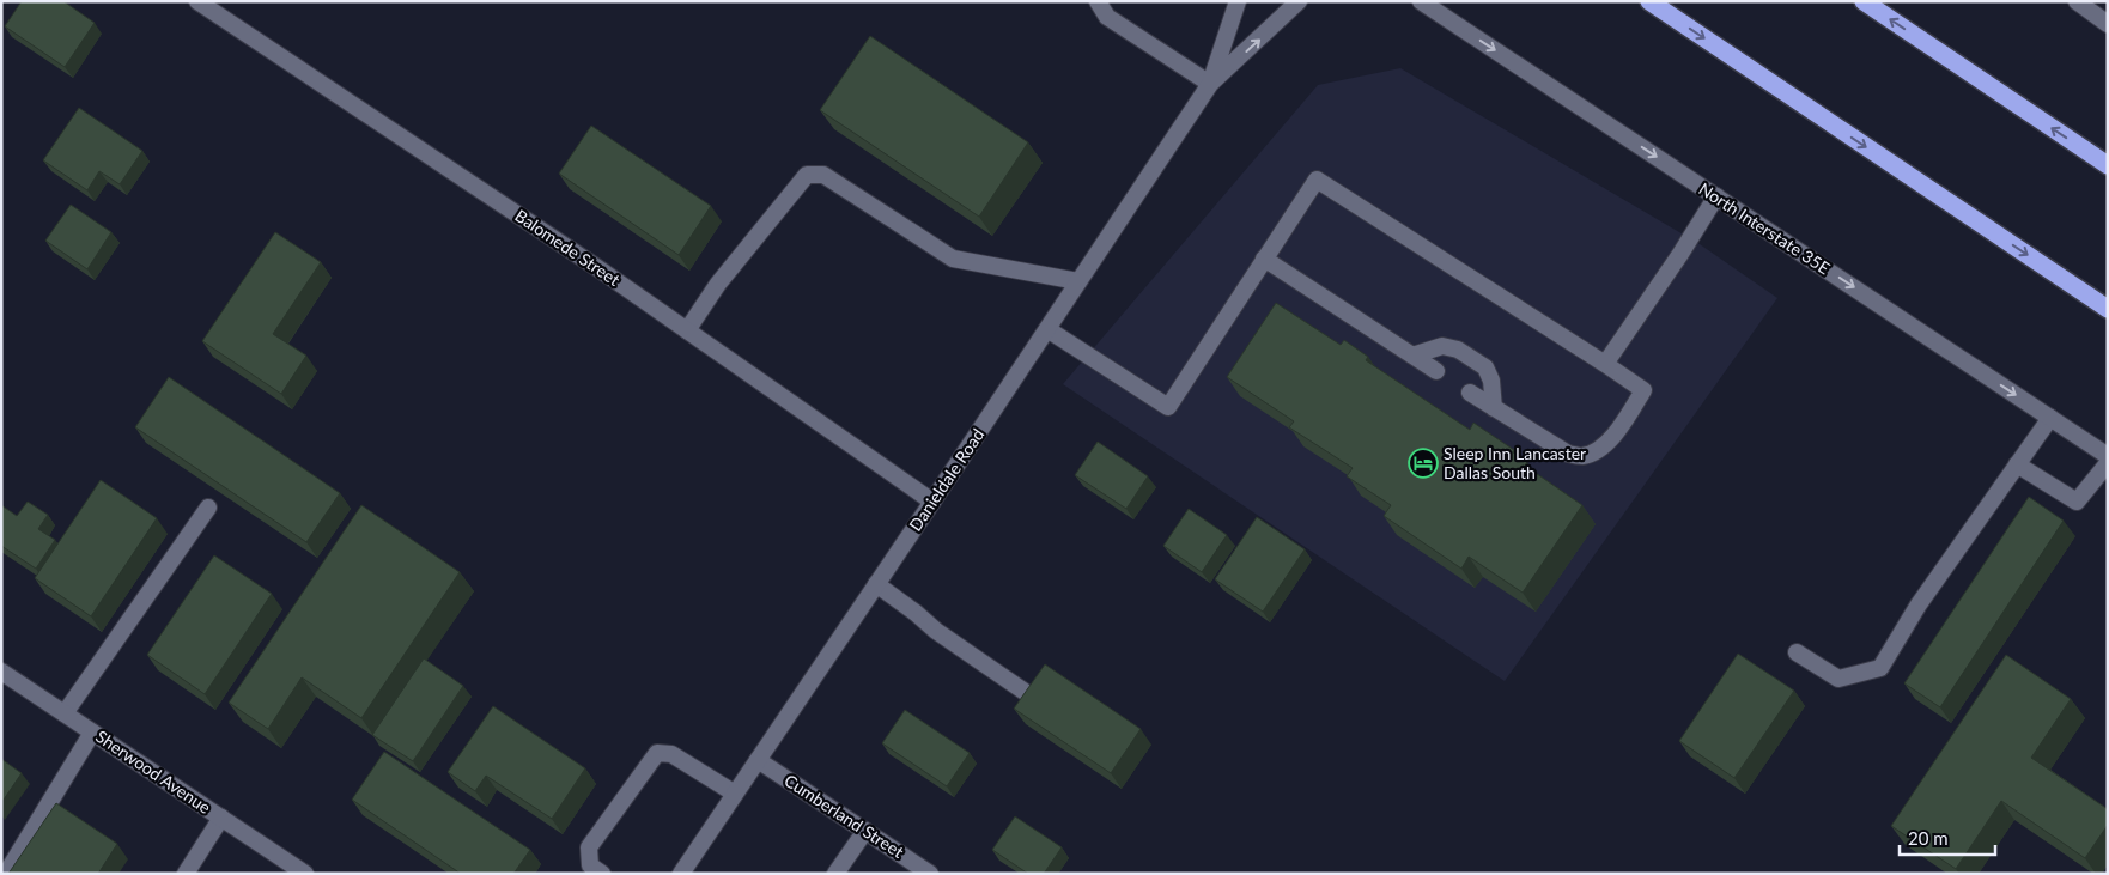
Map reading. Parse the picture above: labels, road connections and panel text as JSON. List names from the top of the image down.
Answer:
{
  "streets": {
    "street": [
      "North Interstate 35E",
      "Balomede Street",
      "Danieldale Road",
      "Sherwood Avenue",
      "Cumberland Street"
    ]
  },
  "crossings": [
    ["Balomede Street", "Danieldale Road"],
    ["Danieldale Road", "Cumberland Street"]
  ],
  "one_way": ["North Interstate 35E"],
  "places": {
    "hotel": ["Sleep Inn Lancaster Dallas South"]
  },
  "scale_bar": "20 m"
}
